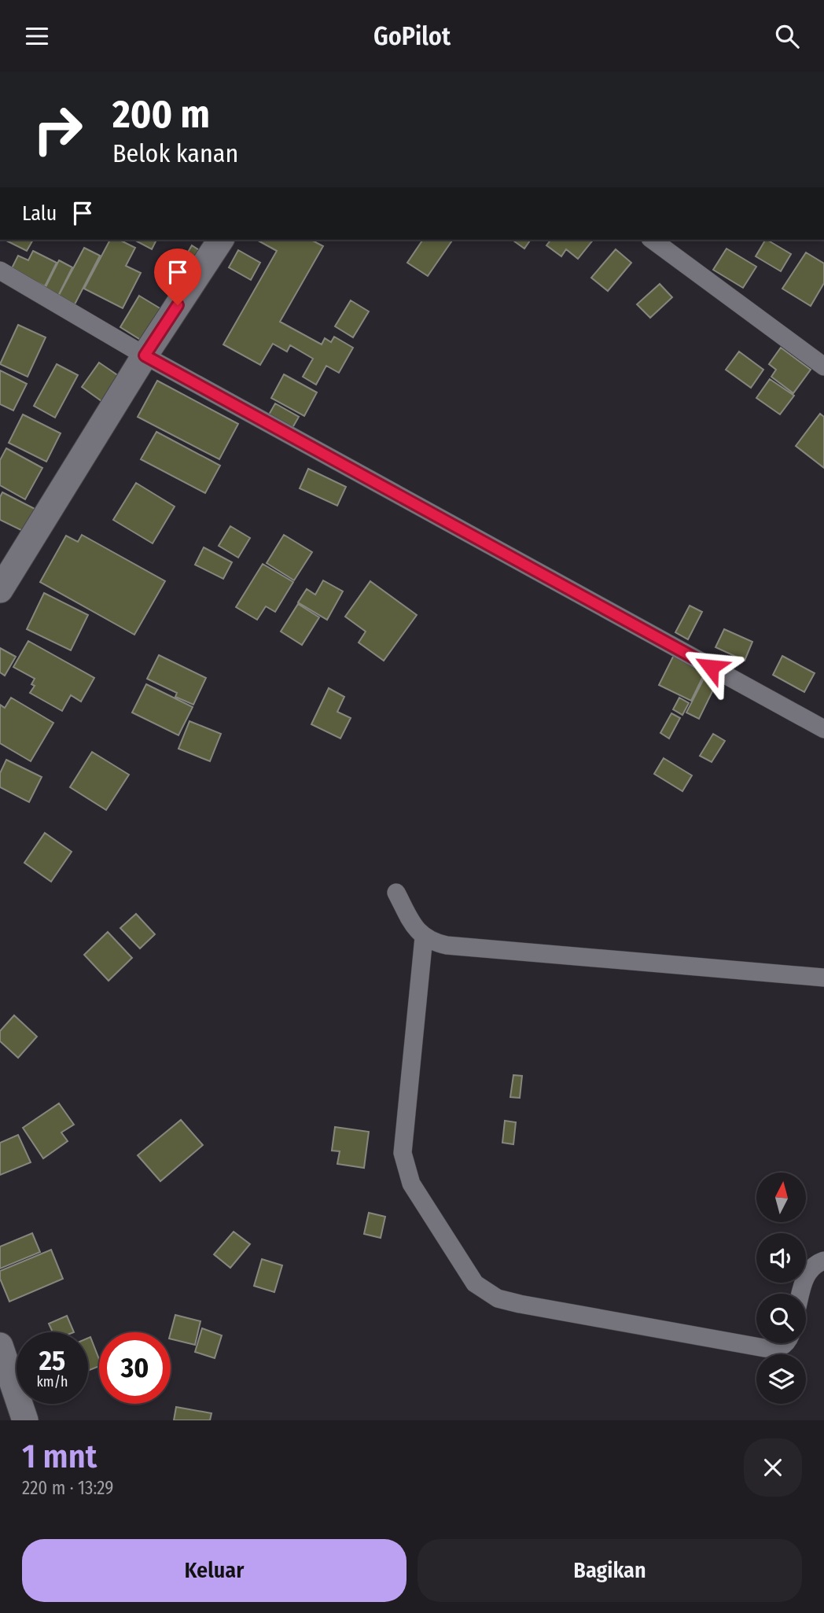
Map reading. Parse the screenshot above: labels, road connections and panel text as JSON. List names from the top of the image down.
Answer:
{
  "north": "top",
  "page": {
    "header": "GoPilot",
    "turn": ["200 m", "Belok kanan"],
    "then": "Lalu",
    "speed": "25 km/h",
    "limit": "30",
    "heading": ["1 mnt", "220 m · 13:29"],
    "buttons": ["Keluar", "Bagikan"]
  }
}
